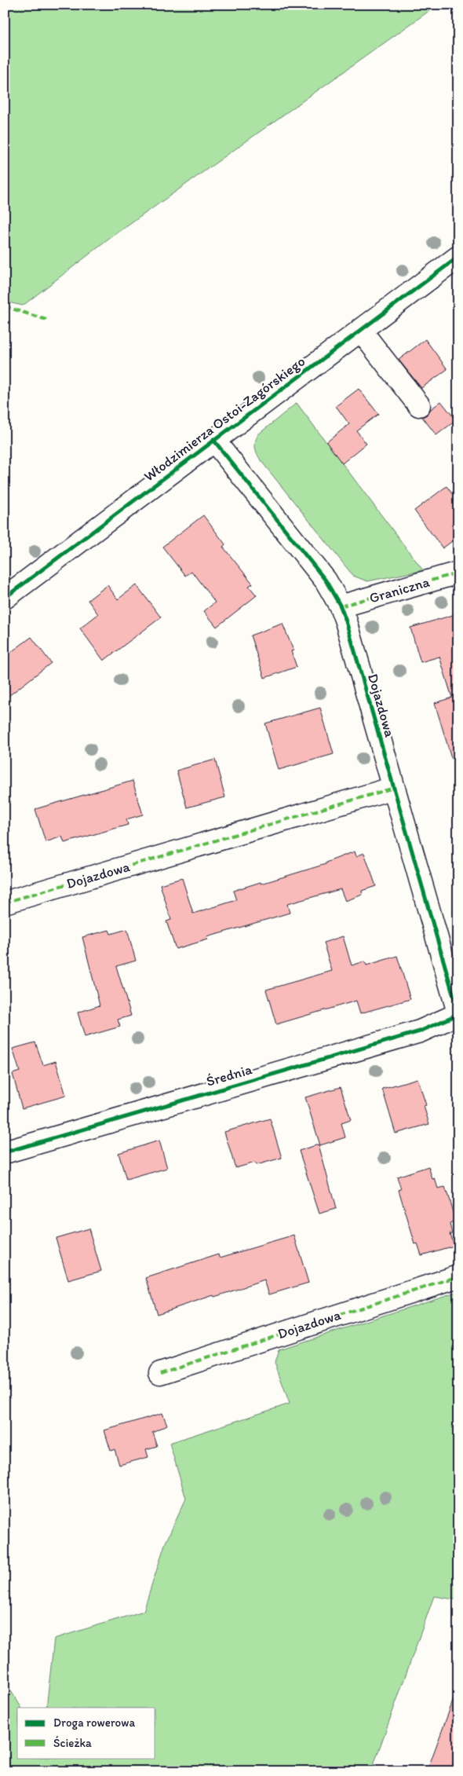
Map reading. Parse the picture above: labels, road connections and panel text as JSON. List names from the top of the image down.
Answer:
{
  "streets": {
    "street": [
      "Włodzimierza Ostoi-Zagórskiego",
      "Graniczna",
      "Dojazdowa",
      "Średnia"
    ]
  },
  "crossings": [
    ["Włodzimierza Ostoi-Zagórskiego", "Dojazdowa"],
    ["Graniczna", "Dojazdowa"],
    ["Dojazdowa", "Średnia"]
  ],
  "legend": ["Droga rowerowa", "Ścieżka"]
}
